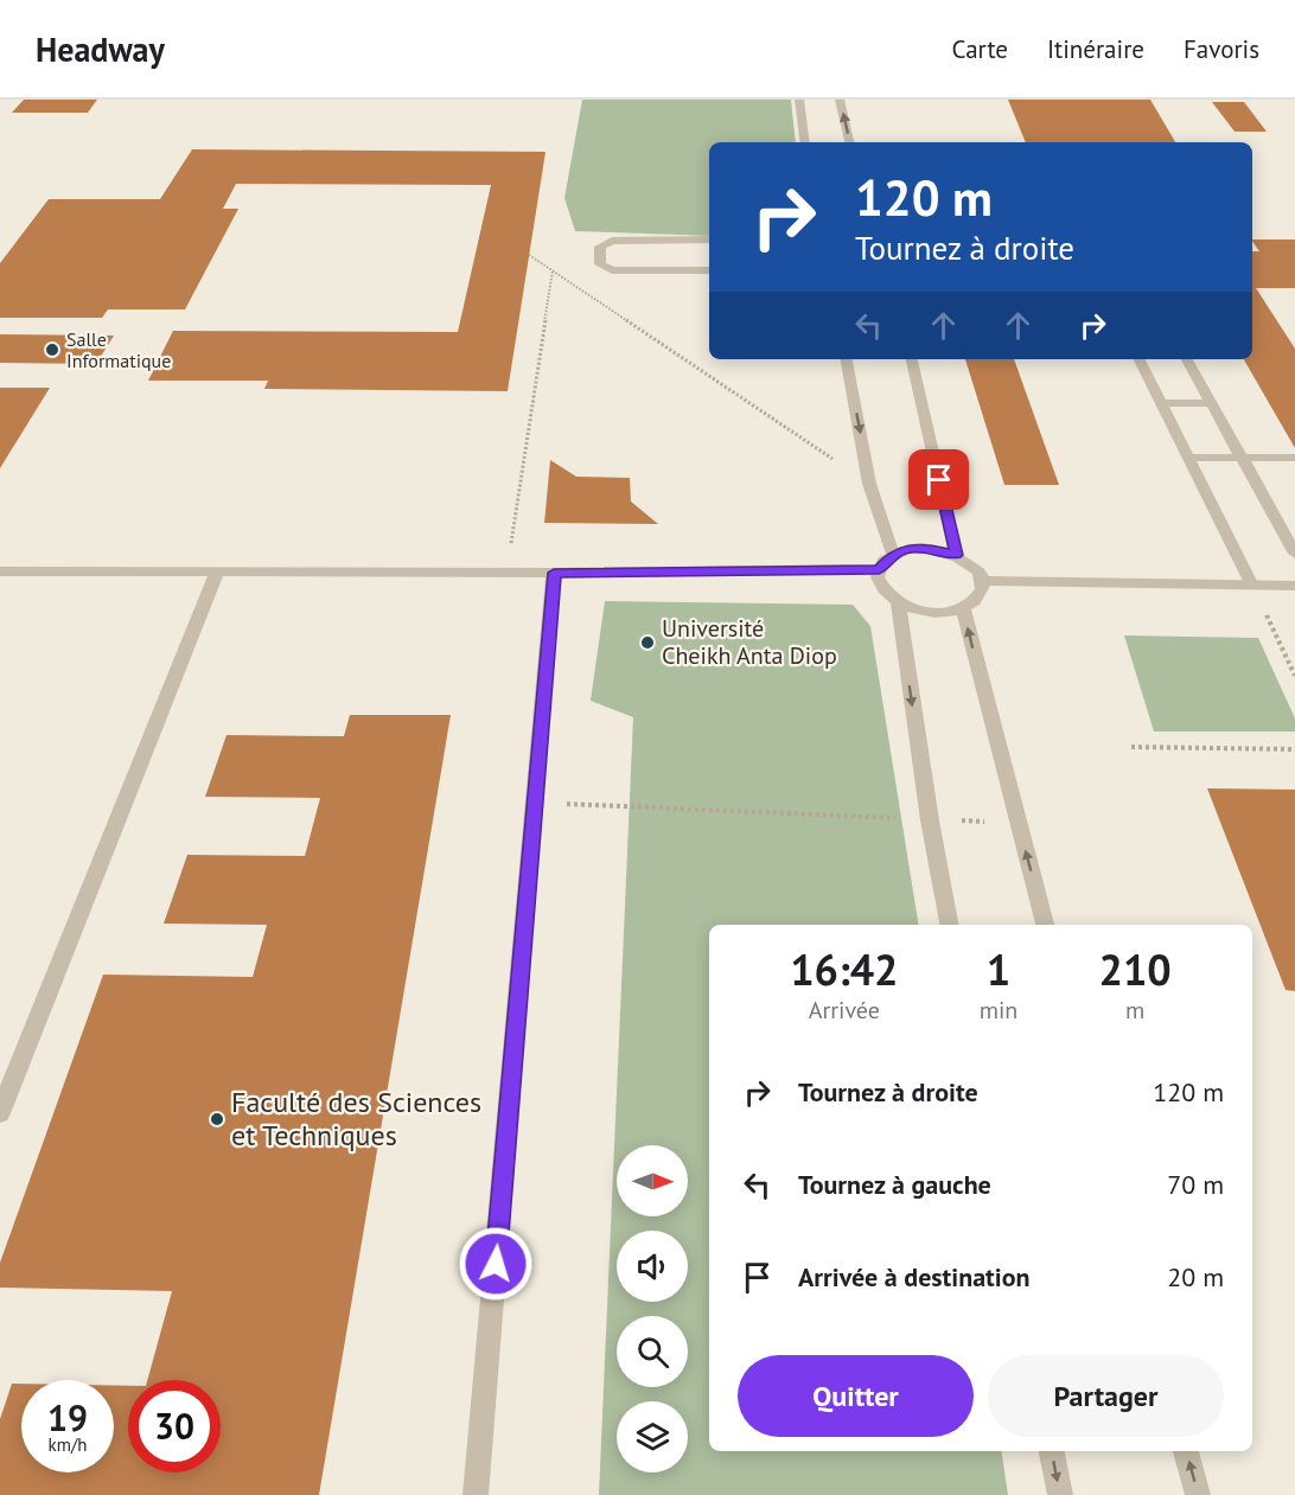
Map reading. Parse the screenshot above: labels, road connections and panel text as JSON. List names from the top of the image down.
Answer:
{
  "places": ["Salle Informatique", "Université Cheikh Anta Diop", "Faculté des Sciences et Techniques"],
  "north": "right",
  "page": {
    "header": "Headway",
    "nav": ["Carte", "Itinéraire", "Favoris"],
    "turn": ["120 m", "Tournez à droite"],
    "eta": [
      "16:42",
      "Arrivée",
      "1",
      "min",
      "210",
      "m"
    ],
    "list": [
      {
        "name": "Tournez à droite",
        "value": "120 m"
      },
      {
        "name": "Tournez à gauche",
        "value": "70 m"
      },
      {
        "name": "Arrivée à destination",
        "value": "20 m"
      }
    ],
    "buttons": ["Quitter", "Partager"],
    "speed": "19 km/h",
    "limit": "30"
  }
}
